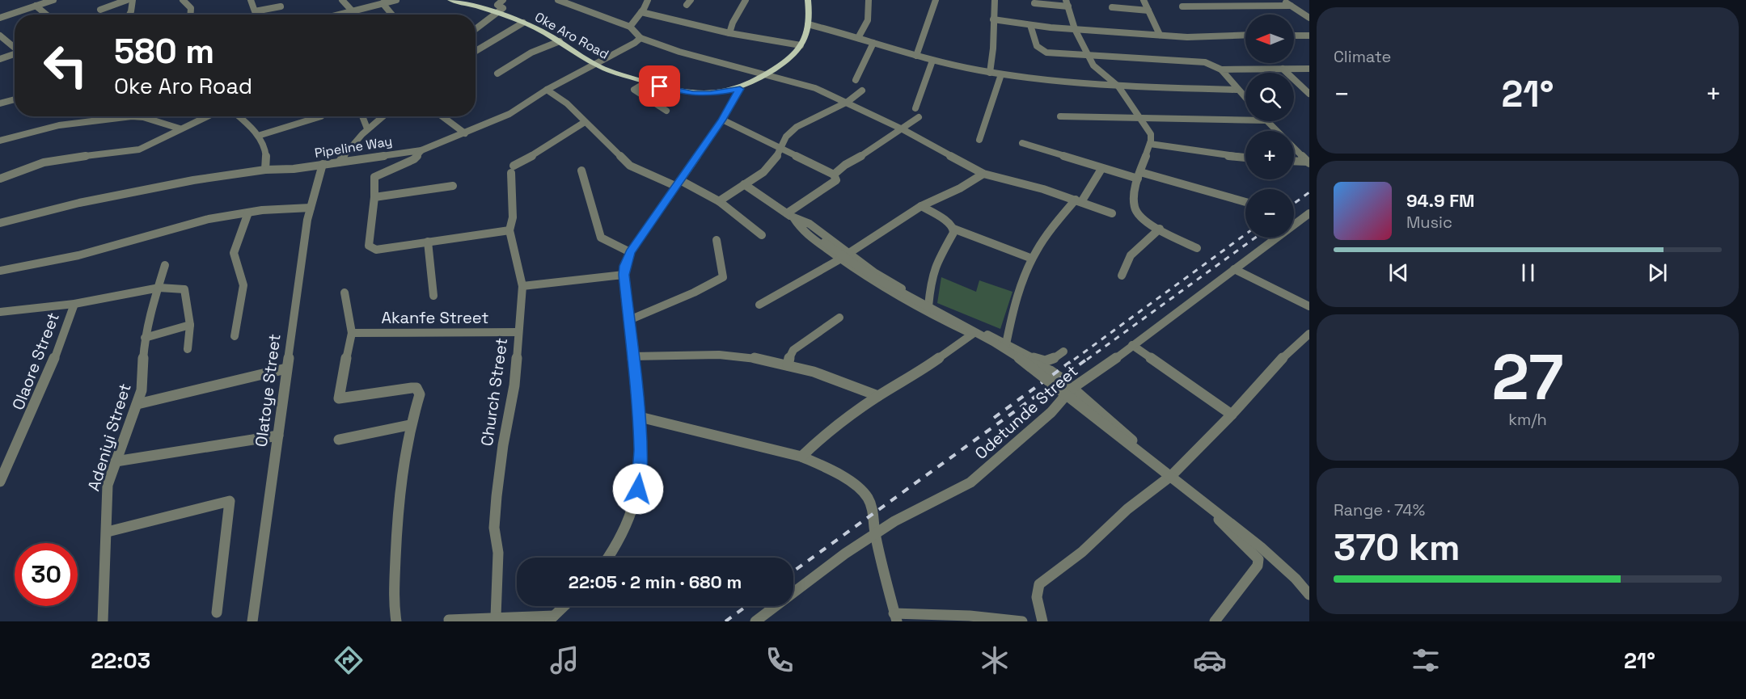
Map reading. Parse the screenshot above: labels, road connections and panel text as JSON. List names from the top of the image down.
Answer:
{
  "streets": {
    "main road": ["Oke Aro Road"],
    "street": [
      "Pipeline Way",
      "Akanfe Street",
      "Olaore Street",
      "Olatoye Street",
      "Church Street",
      "Odetunde Street",
      "Adeniyi Street"
    ]
  },
  "crossings": [
    ["Oke Aro Road", "Pipeline Way"],
    ["Pipeline Way", "Olatoye Street"],
    ["Akanfe Street", "Church Street"]
  ],
  "north": "left",
  "page": {
    "tile": [
      "Climate",
      ["27", "km/h"],
      ["Range · 74%", "370 km"]
    ],
    "map_buttons": ["+", "−"],
    "turn": ["580 m", "Oke Aro Road"],
    "heat": ["−", "21°", "+"],
    "song": ["94.9 FM", "Music"],
    "limit": "30",
    "trip": "22:05 · 2 min · 680 m",
    "tabs": ["22:03", "21°"]
  }
}
